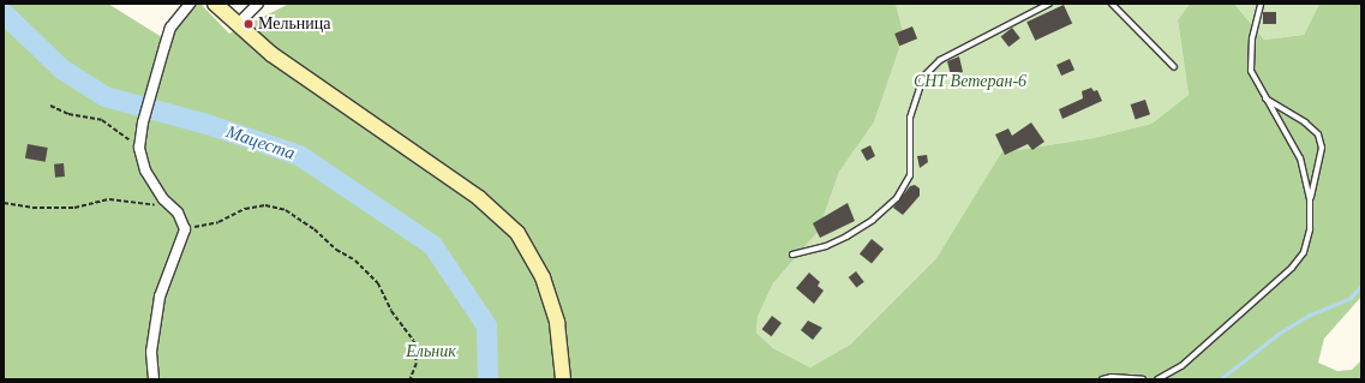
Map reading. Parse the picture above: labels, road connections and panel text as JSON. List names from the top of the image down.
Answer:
{
  "water": ["Мацеста"],
  "parks": ["СНТ Ветеран-6", "Ельник"],
  "places": ["Мельница"]
}
